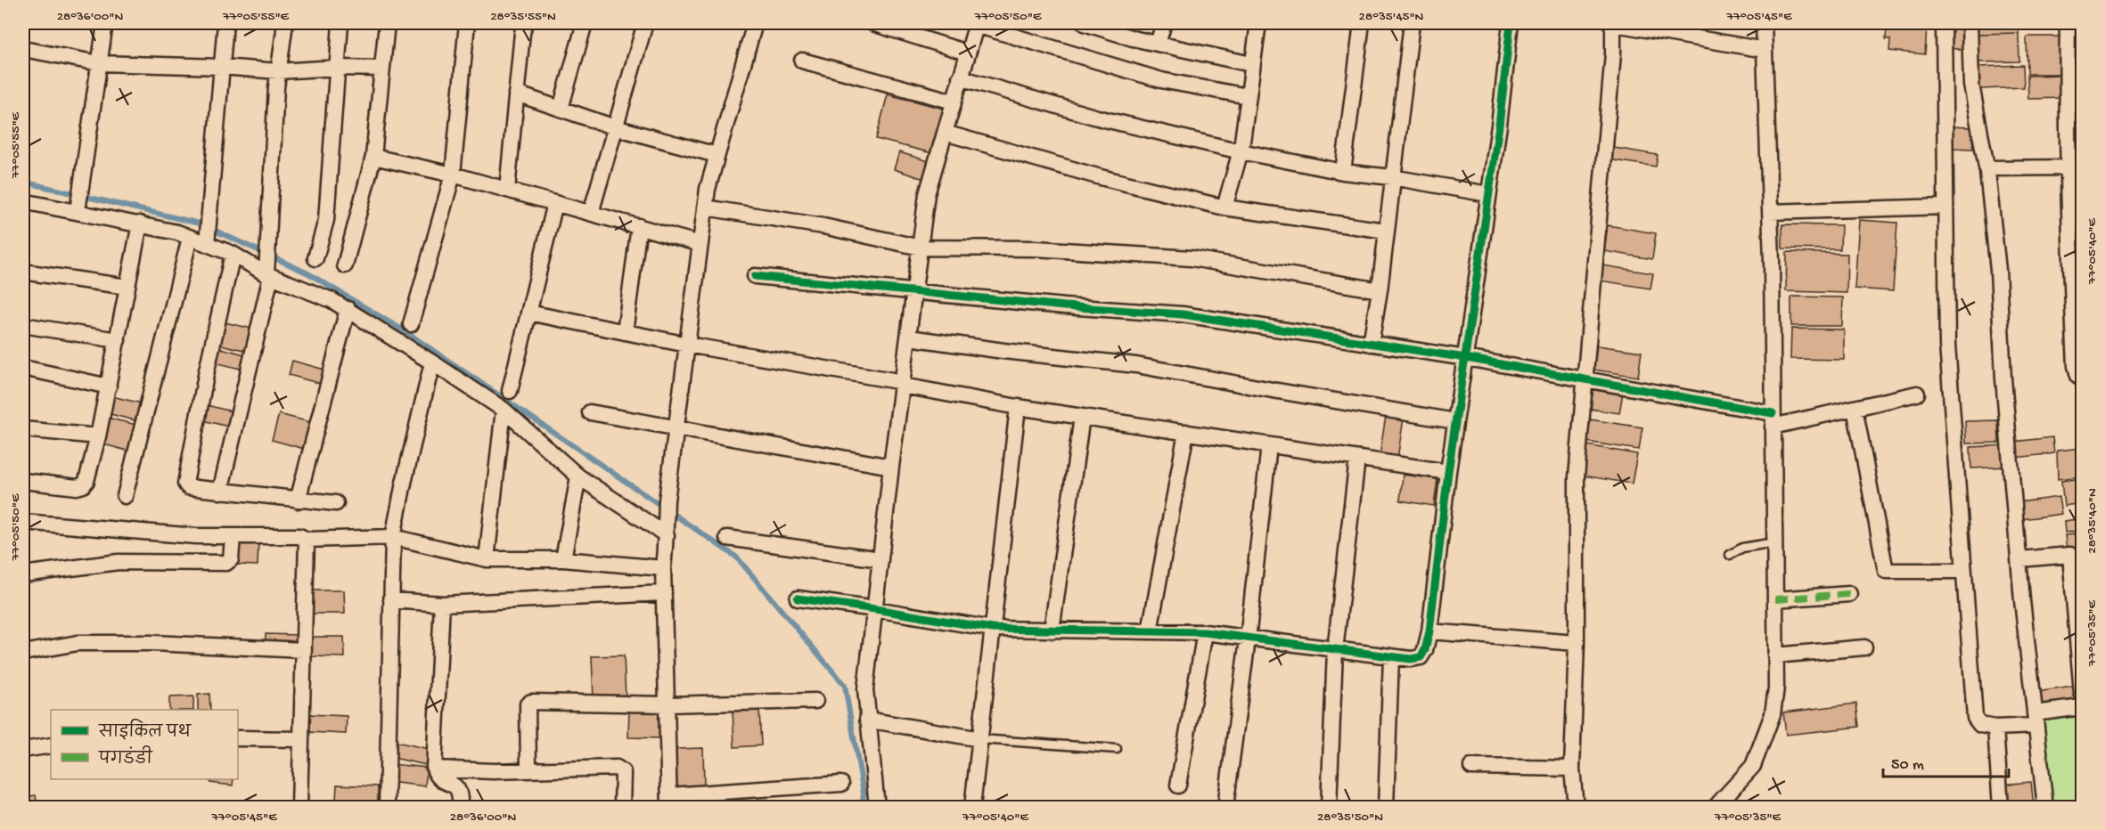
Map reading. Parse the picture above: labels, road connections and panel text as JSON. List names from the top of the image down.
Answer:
{
  "legend": ["साइकिल पथ", "पगडंडी"],
  "scale_bar": "50 m",
  "coordinates": [
    "28°36'00\"N",
    "77°05'55\"E",
    "28°35'55\"N",
    "77°05'50\"E",
    "28°35'45\"N",
    "77°05'45\"E",
    "77°05'40\"E",
    "28°35'40\"N",
    "77°05'35\"E",
    "28°35'50\"N"
  ]
}
